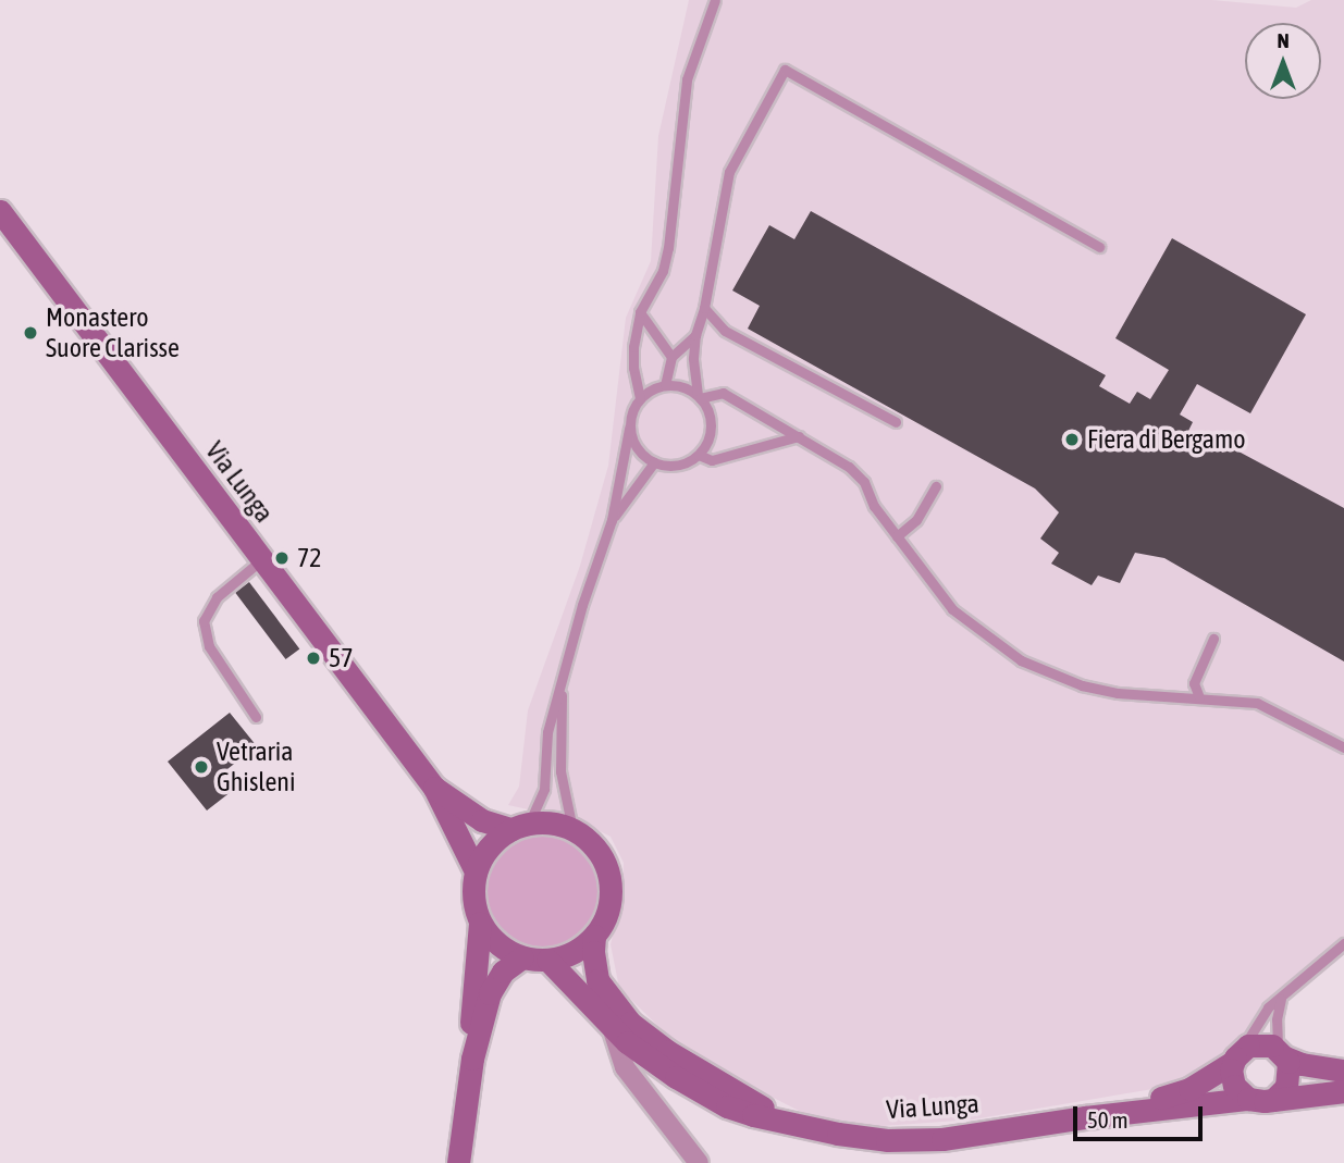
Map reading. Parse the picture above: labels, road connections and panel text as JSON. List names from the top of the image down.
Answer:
{
  "streets": {
    "street": ["Via Lunga"]
  },
  "places": [
    "Monastero Suore Clarisse",
    "Fiera di Bergamo",
    "72",
    "57",
    "Vetraria Ghisleni"
  ],
  "scale_bar": "50 m",
  "north": "top"
}
